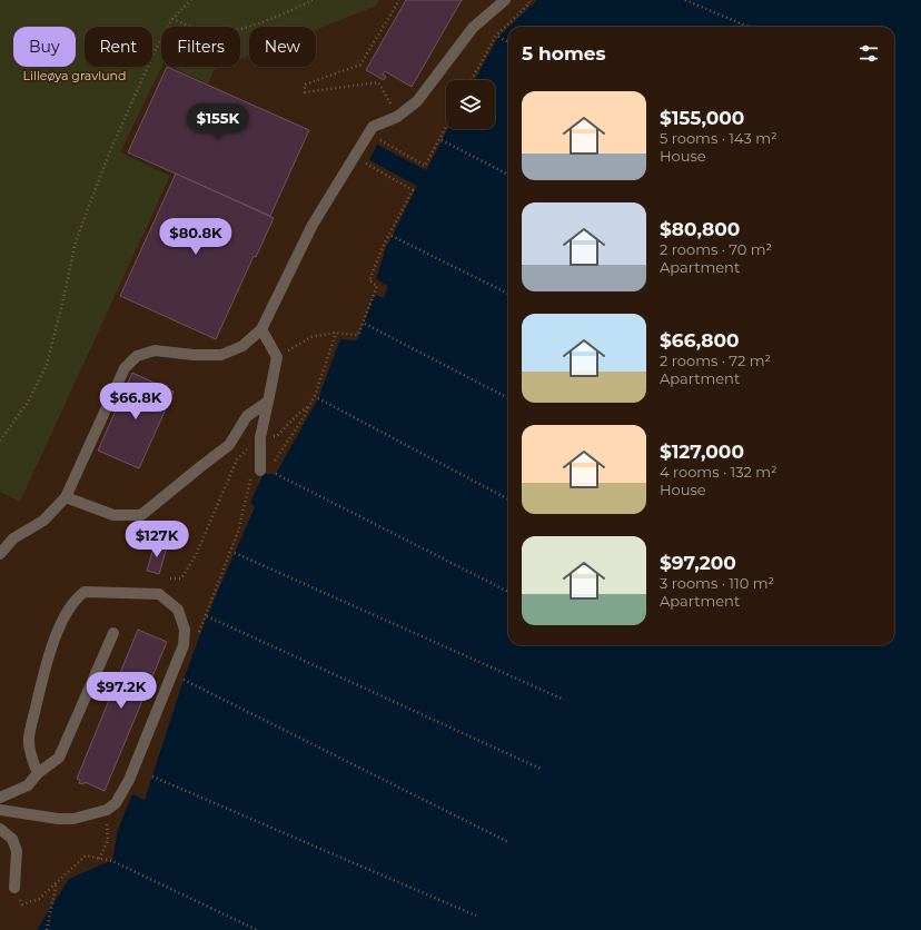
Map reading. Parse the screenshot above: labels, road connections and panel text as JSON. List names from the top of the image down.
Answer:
{
  "parks": ["Lilleøya gravlund"],
  "page": {
    "chip": [
      "Buy",
      "Rent",
      "Filters",
      "New"
    ],
    "heading": "5 homes",
    "list": [
      {
        "name": "$155,000",
        "note": "5 rooms · 143 m² · House"
      },
      {
        "name": "$80,800",
        "note": "2 rooms · 70 m² · Apartment"
      },
      {
        "name": "$66,800",
        "note": "2 rooms · 72 m² · Apartment"
      },
      {
        "name": "$127,000",
        "note": "4 rooms · 132 m² · House"
      },
      {
        "name": "$97,200",
        "note": "3 rooms · 110 m² · Apartment"
      }
    ],
    "price": [
      "$155K",
      "$80.8K",
      "$66.8K",
      "$127K",
      "$97.2K"
    ]
  }
}
